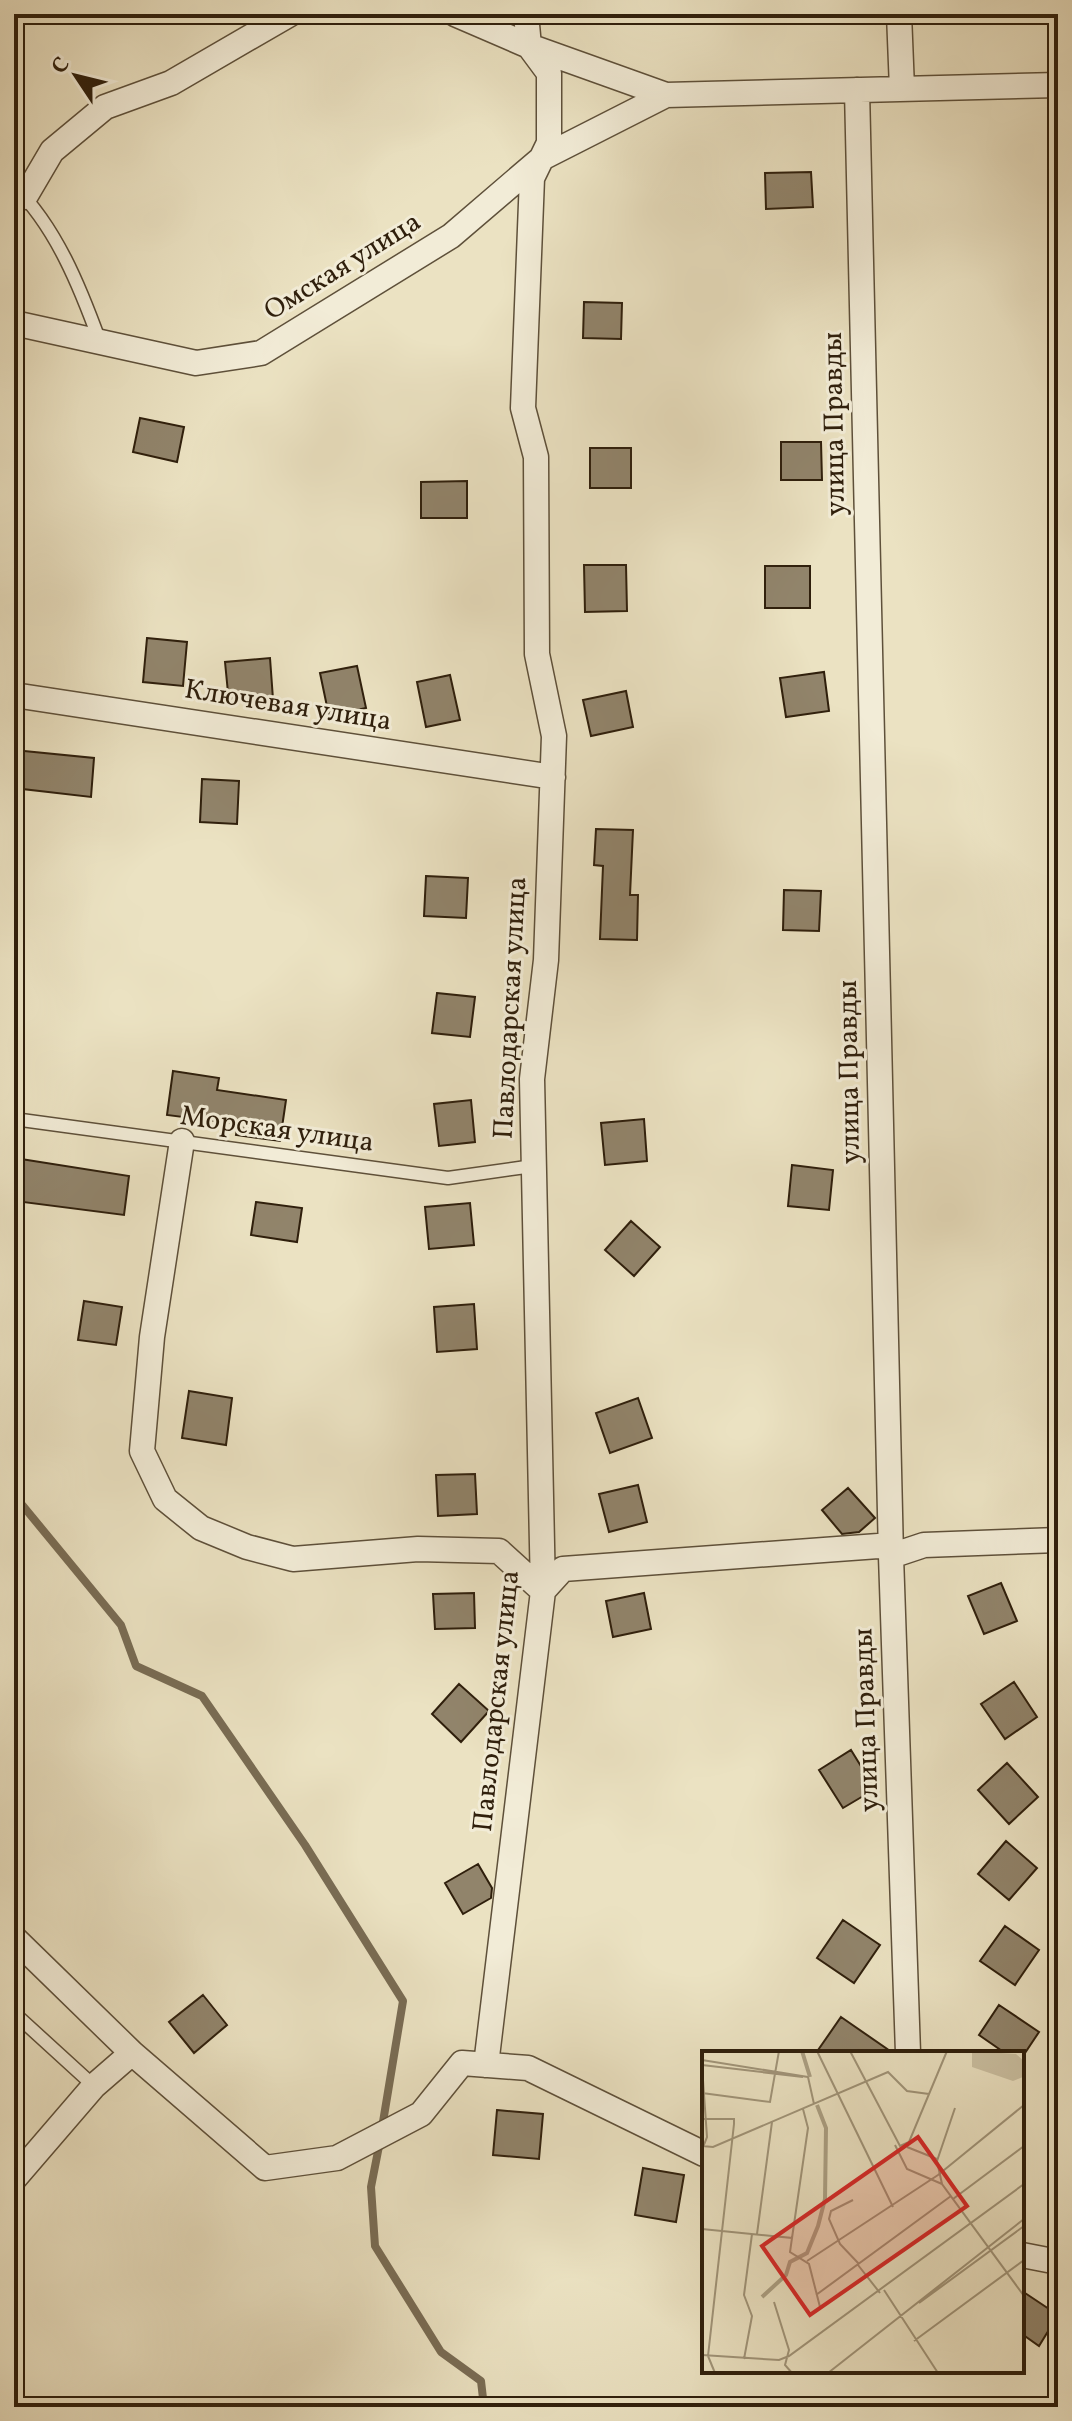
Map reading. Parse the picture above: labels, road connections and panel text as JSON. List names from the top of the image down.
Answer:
{
  "streets": {
    "street": [
      "Омская улица",
      "улица Правды",
      "Ключевая улица",
      "Павлодарская улица"
    ],
    "lane": ["Морская улица"]
  },
  "crossings": [
    ["Омская улица", "Павлодарская улица"],
    ["Ключевая улица", "Павлодарская улица"],
    ["Павлодарская улица", "Морская улица"]
  ],
  "north": "top left"
}
